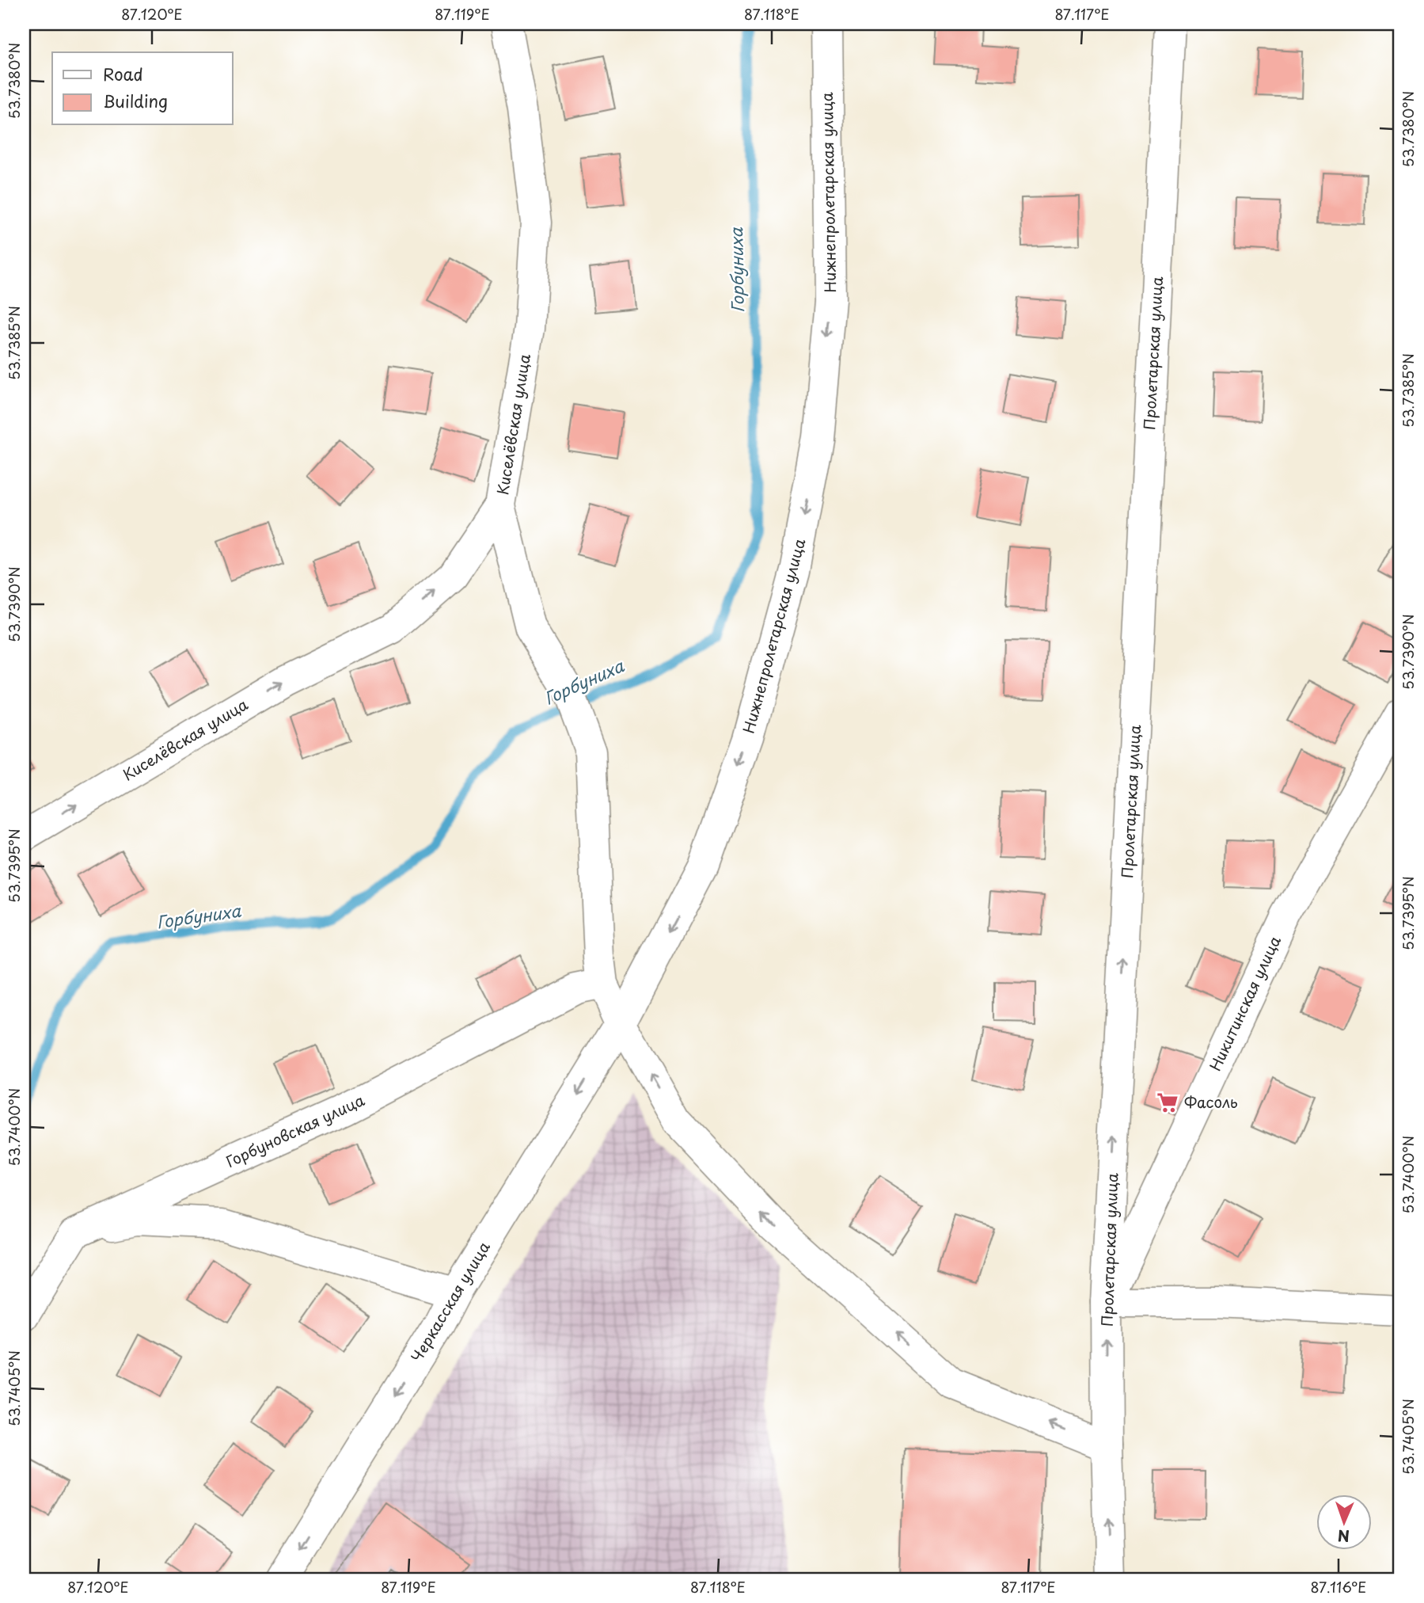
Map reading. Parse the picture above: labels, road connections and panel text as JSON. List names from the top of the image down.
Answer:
{
  "streets": {
    "street": [
      "Нижнепролетарская улица",
      "Пролетарская улица",
      "Киселёвская улица",
      "Никитинская улица",
      "Горбуновская улица",
      "Черкасская улица"
    ]
  },
  "crossings": [
    ["Нижнепролетарская улица", "Черкасская улица"],
    ["Пролетарская улица", "Никитинская улица"]
  ],
  "one_way": ["Пролетарская улица", "Киселёвская улица", "Черкасская улица"],
  "water": ["Горбуниха"],
  "places": {
    "supermarket": ["Фасоль"]
  },
  "legend": ["Road", "Building"],
  "north": "bottom",
  "coordinates": [
    "87.120°E",
    "87.119°E",
    "87.118°E",
    "87.117°E",
    "53.7380°N",
    "53.7385°N",
    "53.7390°N",
    "53.7395°N",
    "53.7400°N",
    "53.7405°N",
    "87.116°E"
  ]
}
